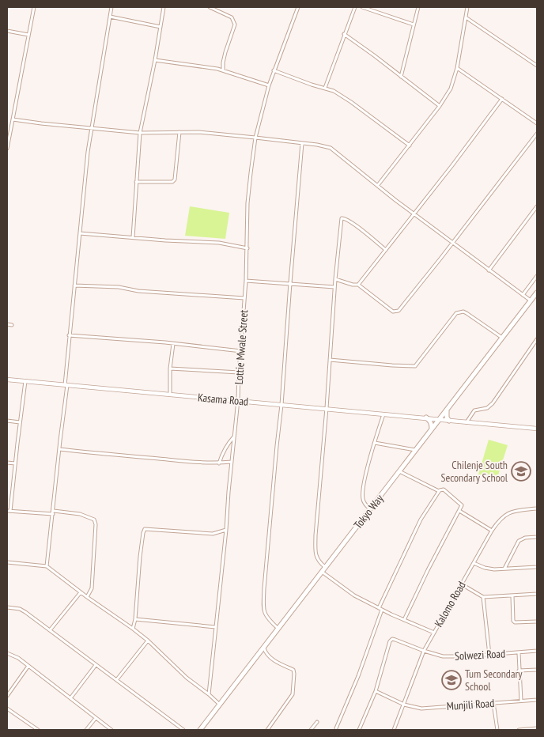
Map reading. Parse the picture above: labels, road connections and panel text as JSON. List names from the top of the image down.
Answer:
{
  "streets": {
    "main road": ["Tokyo Way"],
    "street": [
      "Lottie Mwale Street",
      "Kasama Road",
      "Kalomo Road",
      "Solwezi Road",
      "Munjili Road"
    ]
  },
  "crossings": [
    ["Lottie Mwale Street", "Kasama Road"],
    ["Kasama Road", "Tokyo Way"],
    ["Kalomo Road", "Solwezi Road"],
    ["Kalomo Road", "Munjili Road"],
    ["Solwezi Road", "Munjili Road"]
  ],
  "places": {
    "school or university": ["Chilenje South Secondary School", "Tum Secondary School"]
  }
}
